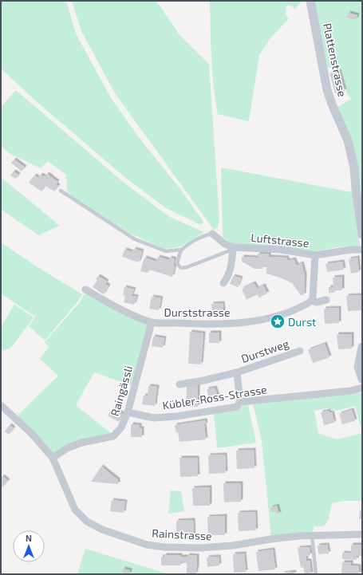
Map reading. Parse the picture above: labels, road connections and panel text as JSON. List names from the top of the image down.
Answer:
{
  "streets": {
    "street": [
      "Plattenstrasse",
      "Luftstrasse",
      "Durststrasse",
      "Durstweg",
      "Raingässli",
      "Kübler-Ross-Strasse",
      "Rainstrasse"
    ]
  },
  "crossings": [
    ["Durststrasse", "Raingässli"],
    ["Durstweg", "Kübler-Ross-Strasse"],
    ["Raingässli", "Kübler-Ross-Strasse"],
    ["Raingässli", "Rainstrasse"]
  ],
  "places": {
    "place": ["Durst"]
  },
  "north": "top"
}
